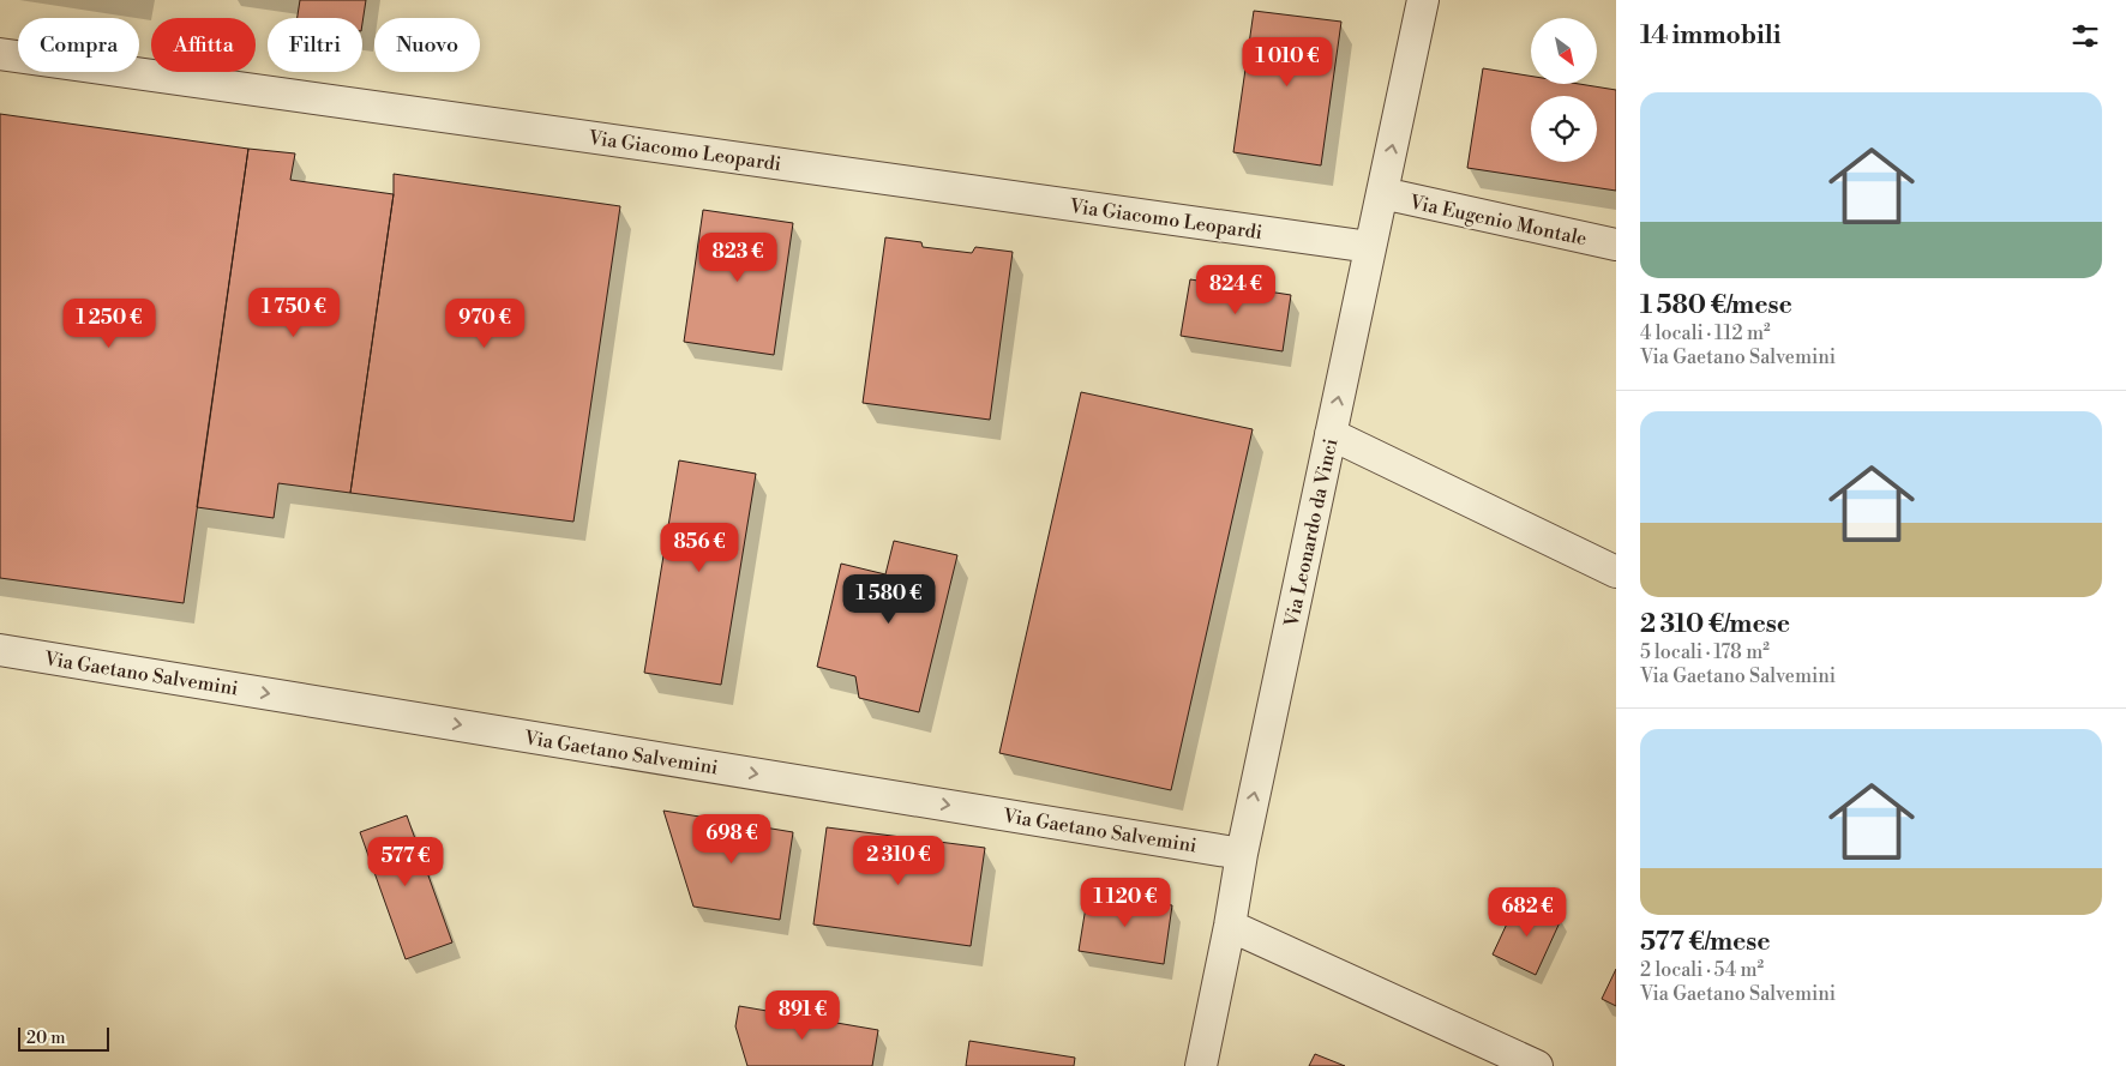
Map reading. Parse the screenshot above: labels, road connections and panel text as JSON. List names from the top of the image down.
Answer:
{
  "streets": {
    "street": [
      "Via Giacomo Leopardi",
      "Via Eugenio Montale",
      "Via Leonardo da Vinci",
      "Via Gaetano Salvemini"
    ]
  },
  "crossings": [
    ["Via Giacomo Leopardi", "Via Leonardo da Vinci"],
    ["Via Eugenio Montale", "Via Leonardo da Vinci"],
    ["Via Leonardo da Vinci", "Via Gaetano Salvemini"]
  ],
  "one_way": ["Via Leonardo da Vinci", "Via Gaetano Salvemini"],
  "scale_bar": "20 m",
  "north": "bottom right",
  "page": {
    "heading": "14 immobili",
    "chip": [
      "Compra",
      "Affitta",
      "Filtri",
      "Nuovo"
    ],
    "price": [
      "1 010 €",
      "823 €",
      "824 €",
      "1 750 €",
      "1 250 €",
      "970 €",
      "856 €",
      "1 580 €",
      "698 €",
      "2 310 €",
      "577 €",
      "1 120 €",
      "682 €",
      "891 €"
    ],
    "list": [
      {
        "name": "1 580 €/mese",
        "note": "4 locali · 112 m² · Via Gaetano Salvemini"
      },
      {
        "name": "2 310 €/mese",
        "note": "5 locali · 178 m² · Via Gaetano Salvemini"
      },
      {
        "name": "577 €/mese",
        "note": "2 locali · 54 m² · Via Gaetano Salvemini"
      }
    ],
    "scale": "20 m"
  }
}
